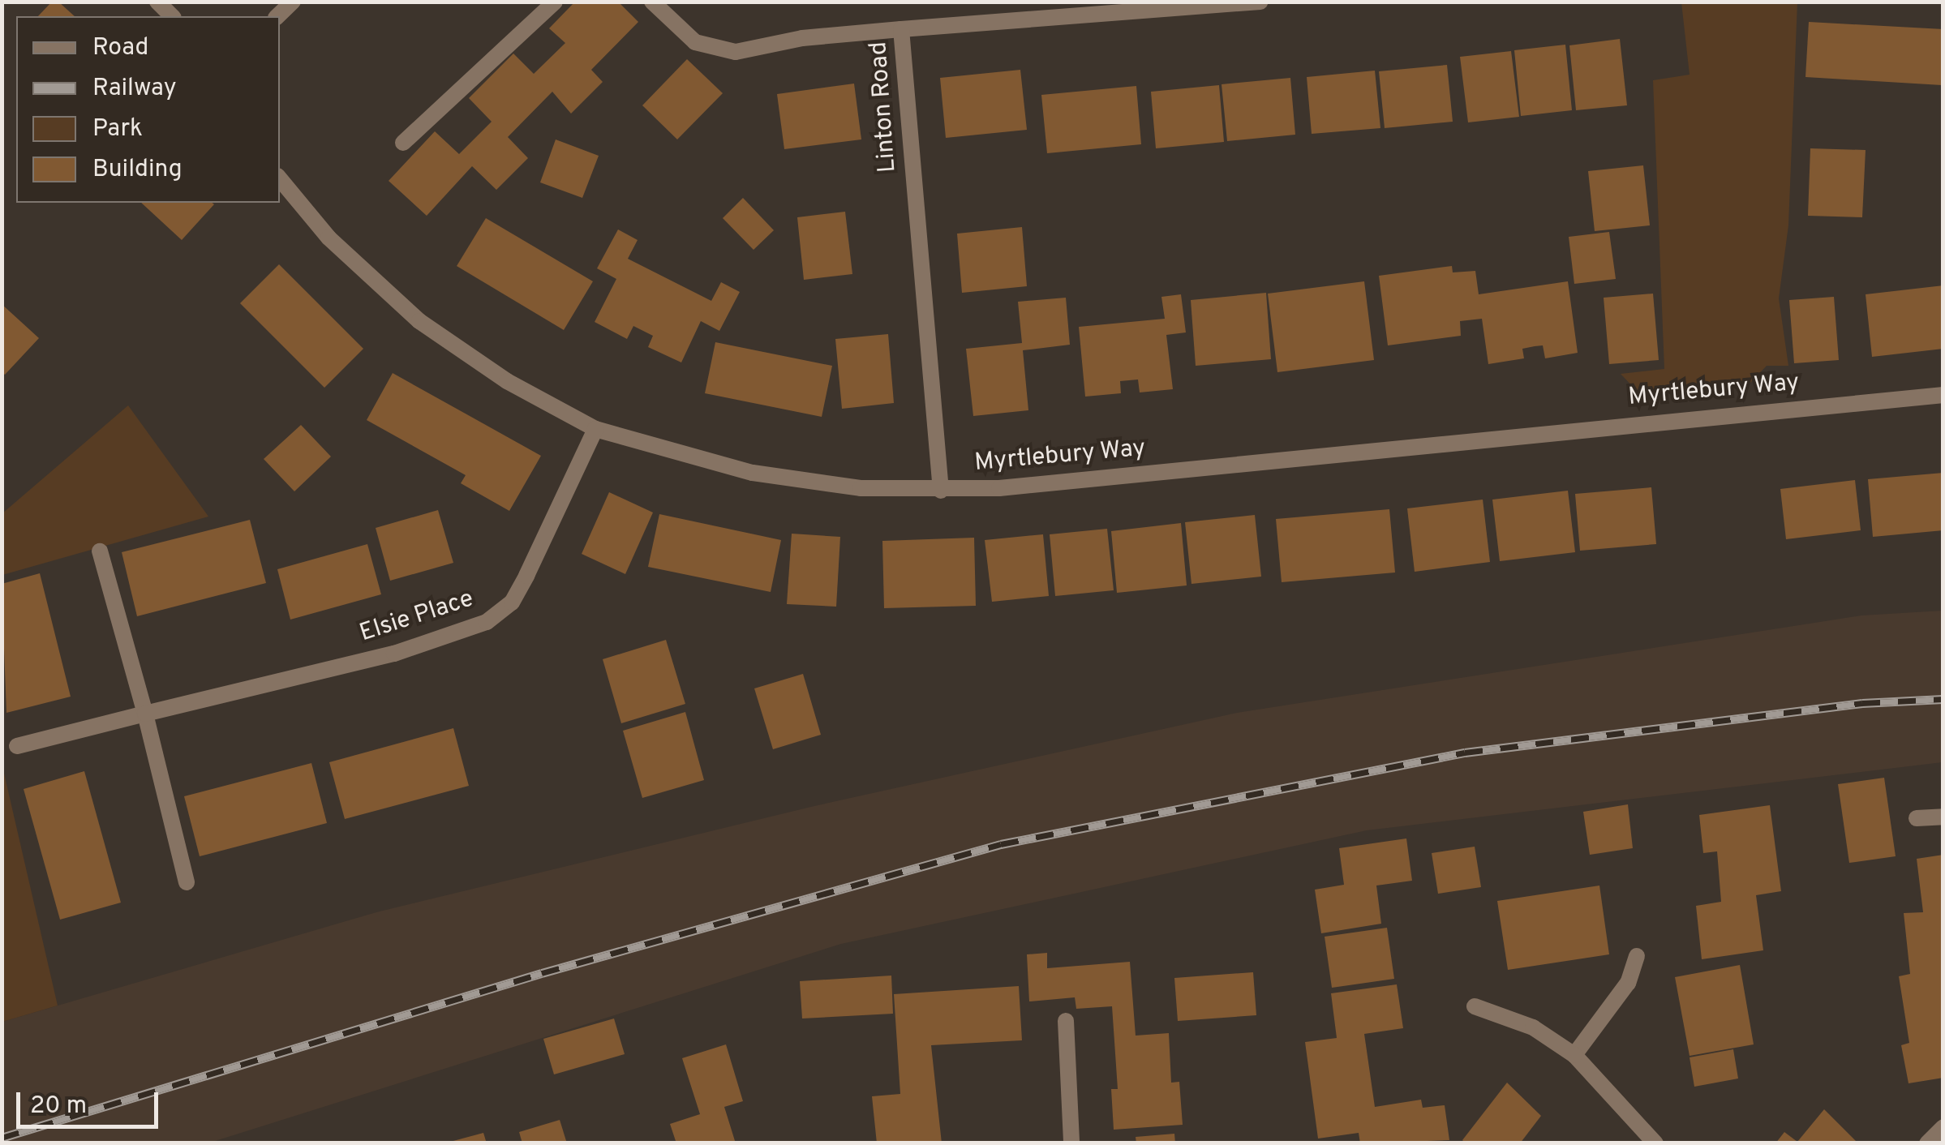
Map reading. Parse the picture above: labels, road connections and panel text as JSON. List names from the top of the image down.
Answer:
{
  "streets": {
    "street": ["Linton Road", "Myrtlebury Way", "Elsie Place"]
  },
  "crossings": [
    ["Linton Road", "Myrtlebury Way"],
    ["Myrtlebury Way", "Elsie Place"]
  ],
  "legend": [
    "Road",
    "Railway",
    "Park",
    "Building"
  ],
  "scale_bar": "20 m"
}
